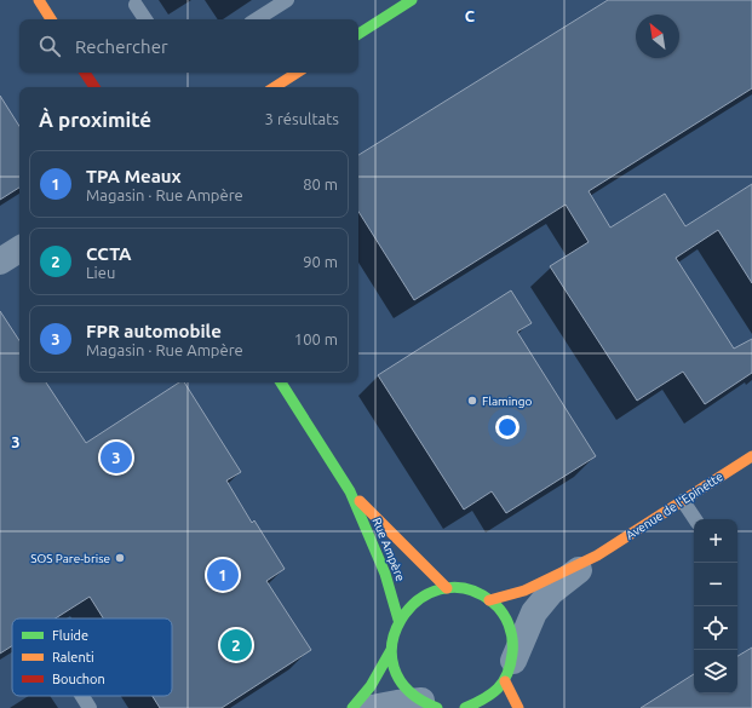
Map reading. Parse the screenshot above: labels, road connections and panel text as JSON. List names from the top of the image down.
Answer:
{
  "streets": {
    "main road": ["Avenue de l'Epinette", "Rue Ampère"]
  },
  "places": ["Flamingo", "SOS Pare-brise"],
  "legend": ["Fluide", "Ralenti", "Bouchon"],
  "north": "top left",
  "page": {
    "search": "Rechercher",
    "heading": ["À proximité", "3 résultats"],
    "list": [
      {
        "mark": "1",
        "name": "TPA Meaux",
        "note": "Magasin · Rue Ampère",
        "value": "80 m"
      },
      {
        "mark": "2",
        "name": "CCTA",
        "note": "Lieu",
        "value": "90 m"
      },
      {
        "mark": "3",
        "name": "FPR automobile",
        "note": "Magasin · Rue Ampère",
        "value": "100 m"
      }
    ],
    "pins": ["3", "1", "2"],
    "map_buttons": ["+", "−"]
  },
  "grid": {
    "columns": ["C"],
    "rows": ["3"]
  }
}
